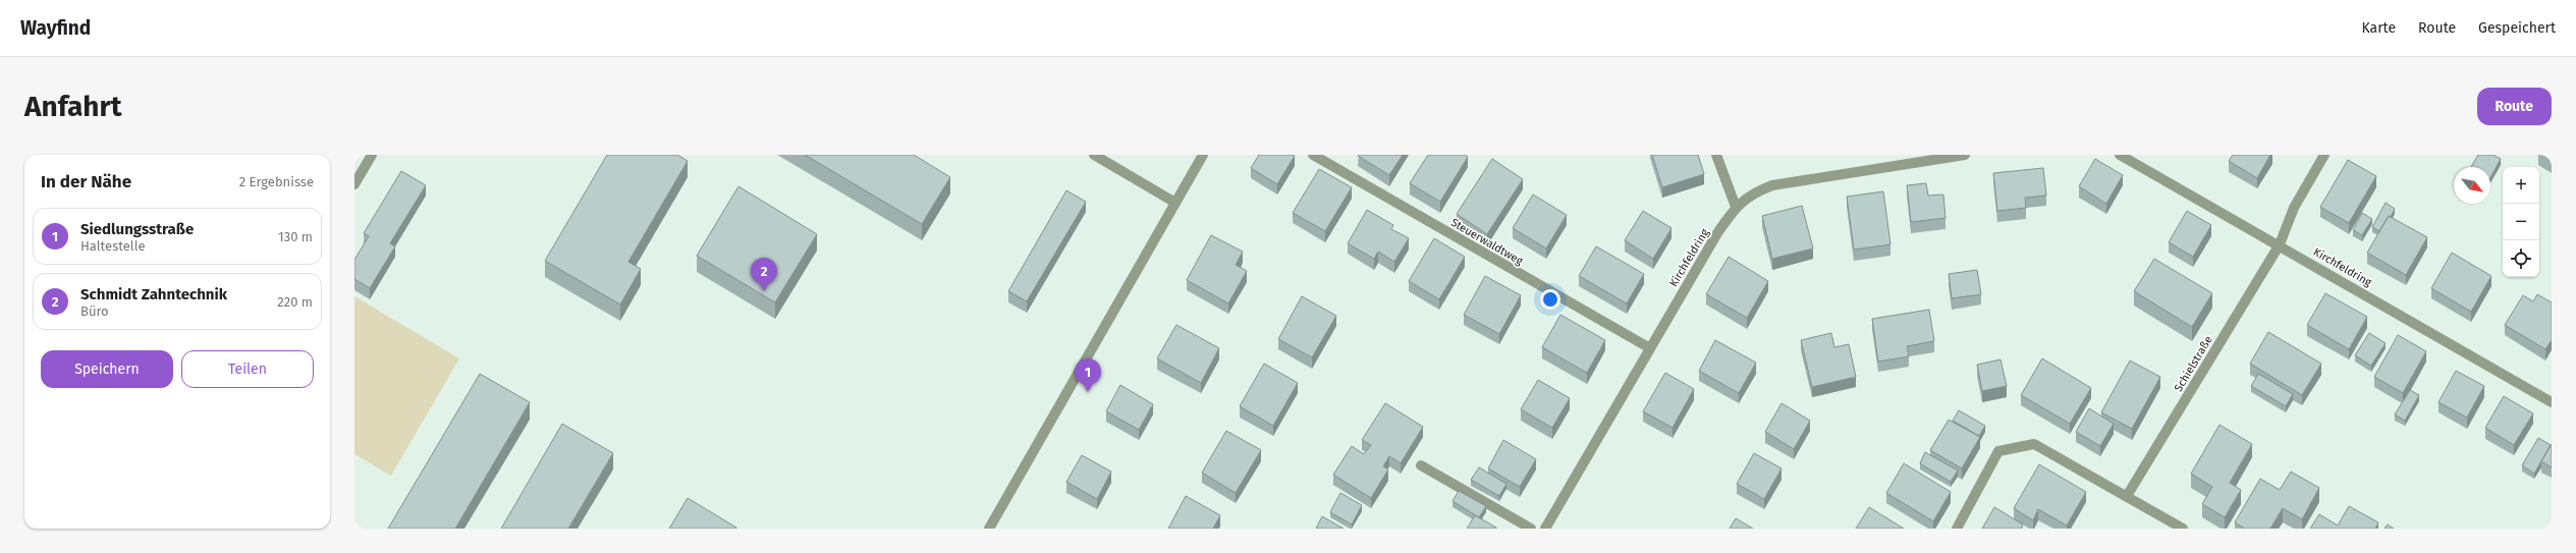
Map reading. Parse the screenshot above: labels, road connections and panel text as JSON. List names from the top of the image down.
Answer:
{
  "streets": {
    "street": ["Steuerwaldtweg", "Kirchfeldring", "Schielstraße"]
  },
  "crossings": [
    ["Steuerwaldtweg", "Kirchfeldring"],
    ["Kirchfeldring", "Schielstraße"]
  ],
  "north": "bottom right",
  "page": {
    "header": "Wayfind",
    "nav": ["Karte", "Route", "Gespeichert"],
    "buttons": [
      "Route",
      ["Speichern", "Teilen"]
    ],
    "title": "Anfahrt",
    "heading": ["In der Nähe", "2 Ergebnisse"],
    "map_buttons": ["+", "−"],
    "list": [
      {
        "mark": "1",
        "name": "Siedlungsstraße",
        "note": "Haltestelle",
        "value": "130 m"
      },
      {
        "mark": "2",
        "name": "Schmidt Zahntechnik",
        "note": "Büro",
        "value": "220 m"
      }
    ],
    "pins": ["2", "1"]
  }
}
